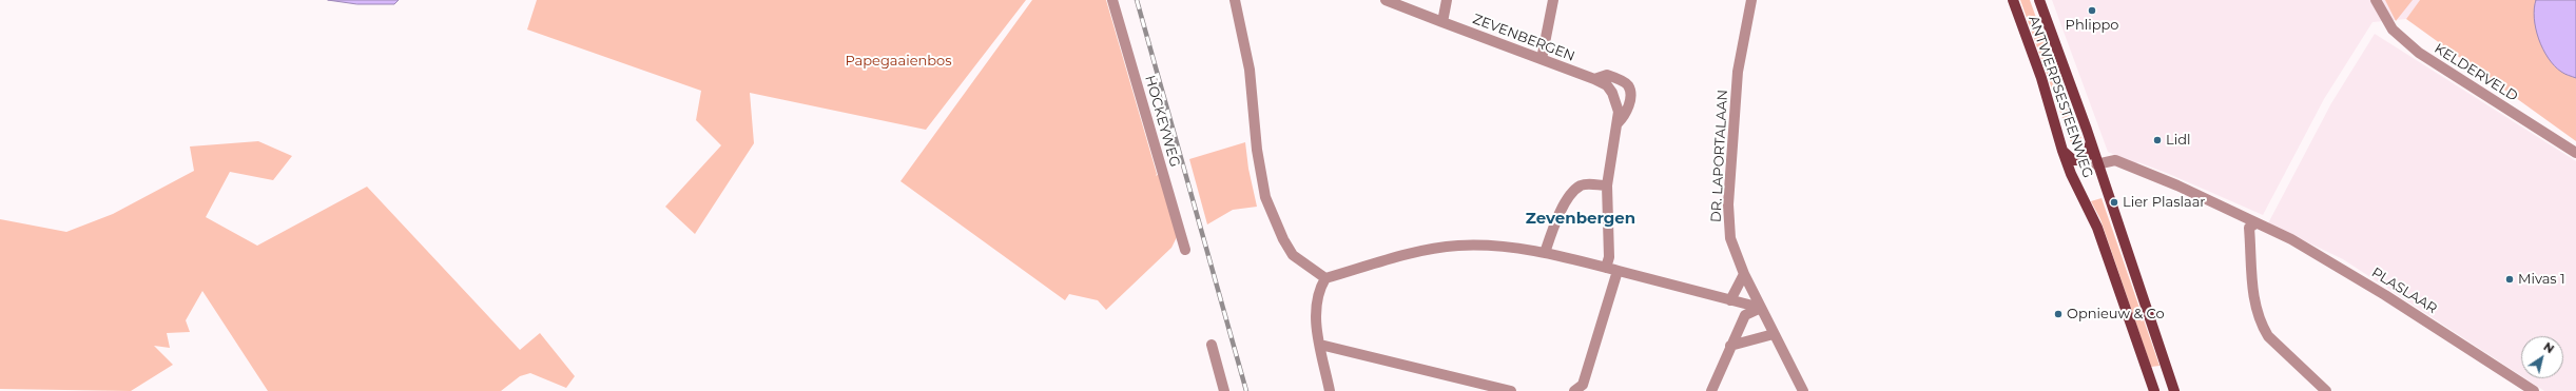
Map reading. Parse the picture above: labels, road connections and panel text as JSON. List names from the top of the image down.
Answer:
{
  "streets": {
    "main road": ["ANTWERPSESTEENWEG"],
    "street": [
      "ZEVENBERGEN",
      "KELDERVELD",
      "HOCKEYWEG",
      "DR. LAPORTALAAN",
      "PLASLAAR"
    ]
  },
  "crossings": [
    ["ANTWERPSESTEENWEG", "PLASLAAR"]
  ],
  "districts": ["Zevenbergen"],
  "parks": ["Papegaaienbos"],
  "places": [
    "Phlippo",
    "Lidl",
    "Lier Plaslaar",
    "Mivas 1",
    "Opnieuw & Co"
  ],
  "north": "top right"
}
